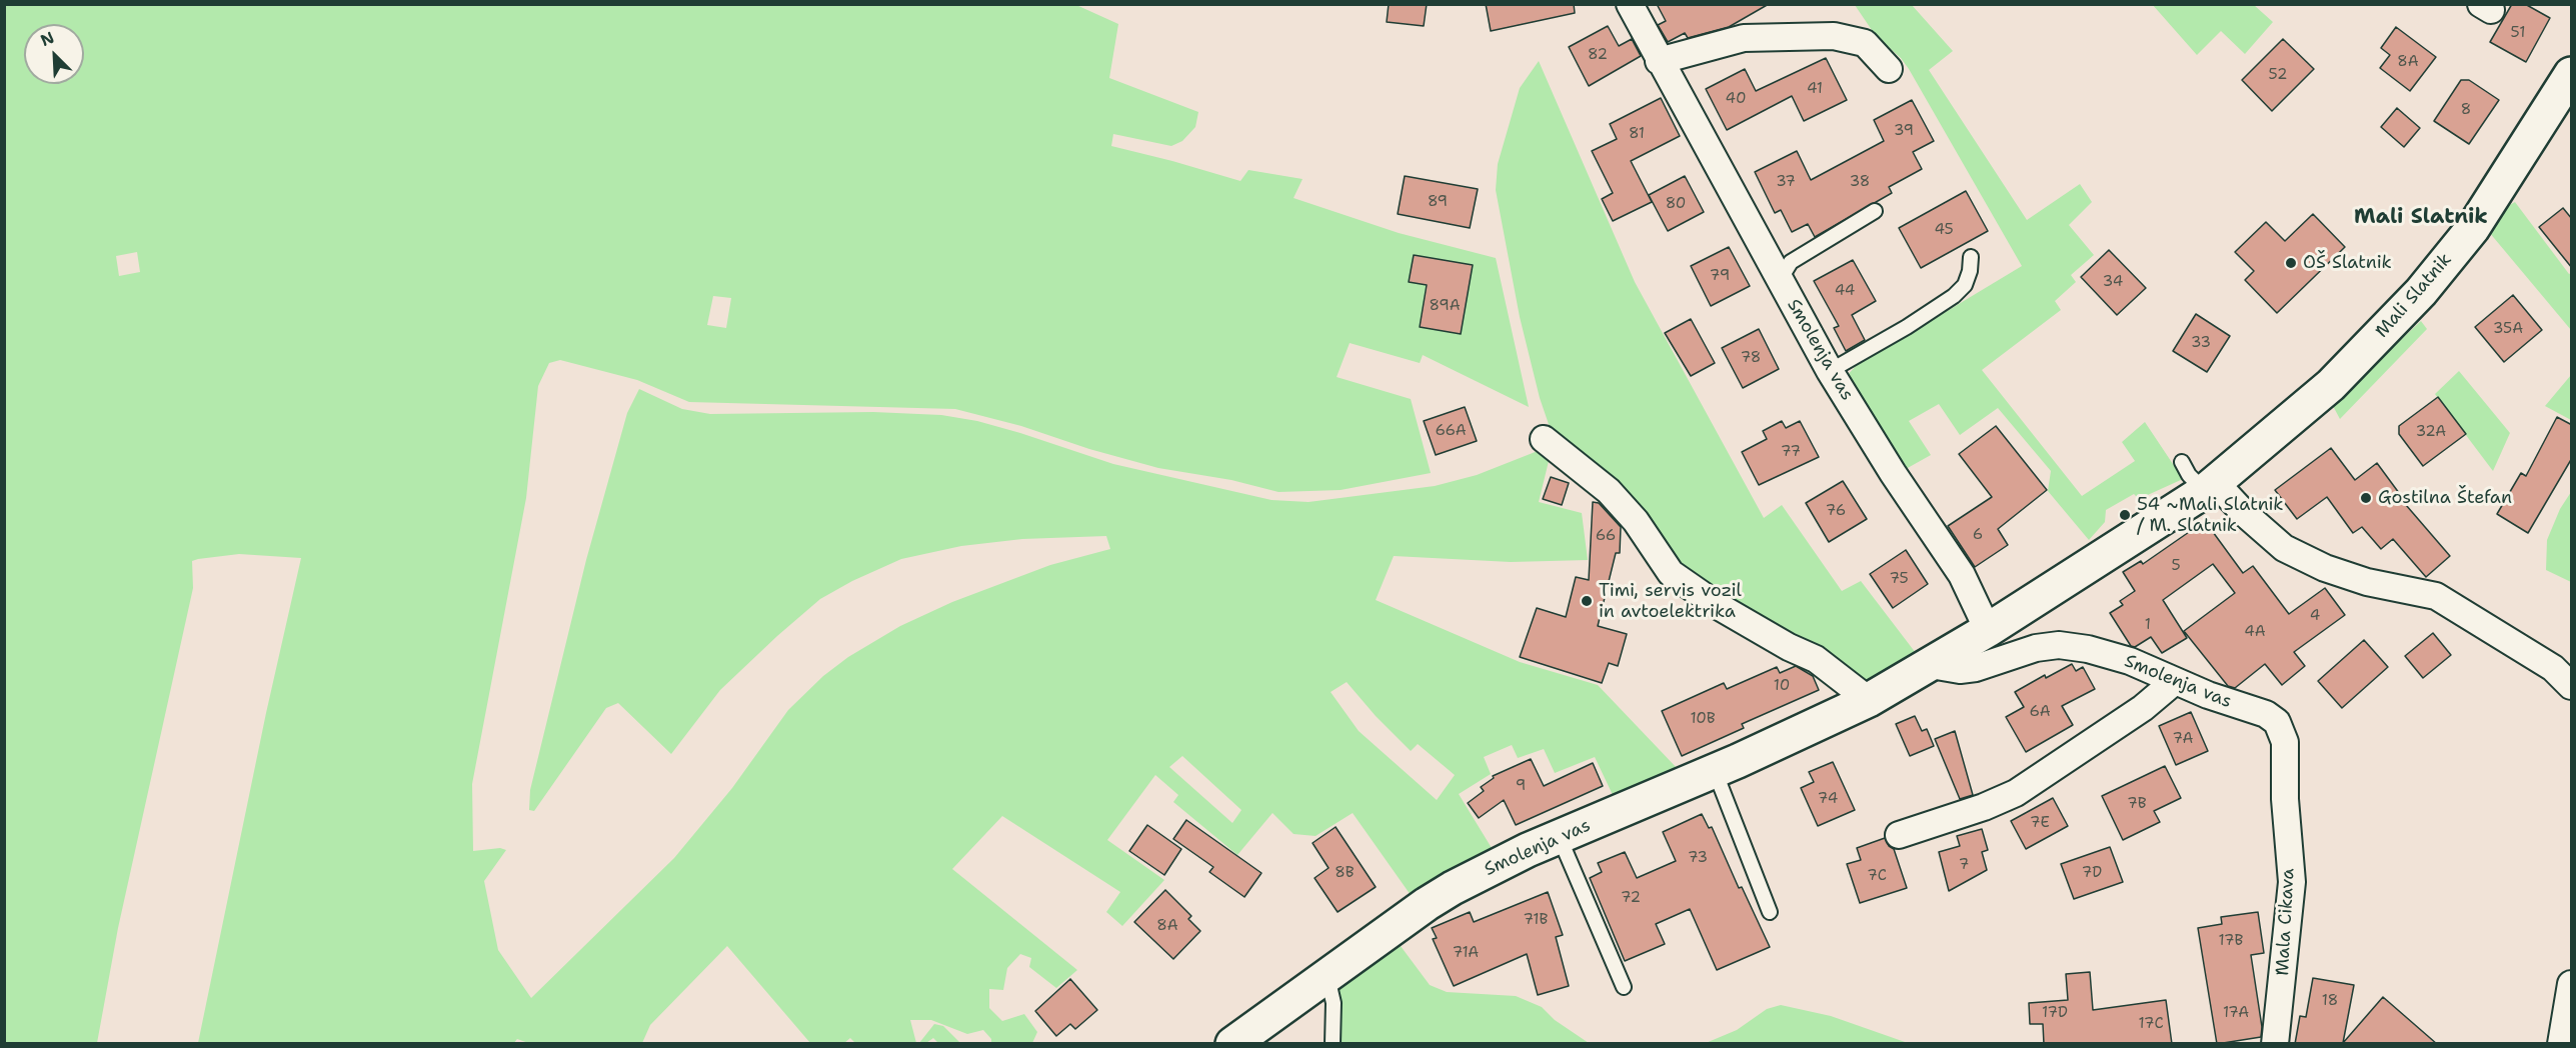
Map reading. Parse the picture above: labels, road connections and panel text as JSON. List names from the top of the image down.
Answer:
{
  "streets": {
    "main road": ["Mali Slatnik", "Smolenja vas"],
    "street": ["Mala Cikava"]
  },
  "crossings": [
    ["Mali Slatnik", "Smolenja vas"],
    ["Smolenja vas", "Mala Cikava"]
  ],
  "districts": ["Mali Slatnik"],
  "places": [
    "OŠ Slatnik",
    "Gostilna Štefan",
    "54 ~Mali Slatnik / M. Slatnik",
    "Timi, servis vozil in avtoelektrika"
  ],
  "house_numbers": [
    "51",
    "82",
    "8A",
    "52",
    "41",
    "40",
    "8",
    "39",
    "81",
    "37",
    "38",
    "89",
    "80",
    "45",
    "79",
    "34",
    "44",
    "89A",
    "35A",
    "33",
    "78",
    "66A",
    "32A",
    "77",
    "76",
    "6",
    "66",
    "5",
    "75",
    "4",
    "1",
    "4A",
    "10",
    "6A",
    "10B",
    "7A",
    "9",
    "74",
    "7B",
    "7E",
    "73",
    "7",
    "8B",
    "7D",
    "7C",
    "72",
    "71B",
    "8A",
    "17B",
    "71A",
    "18",
    "17D",
    "17A",
    "17C"
  ],
  "north": "top left"
}
